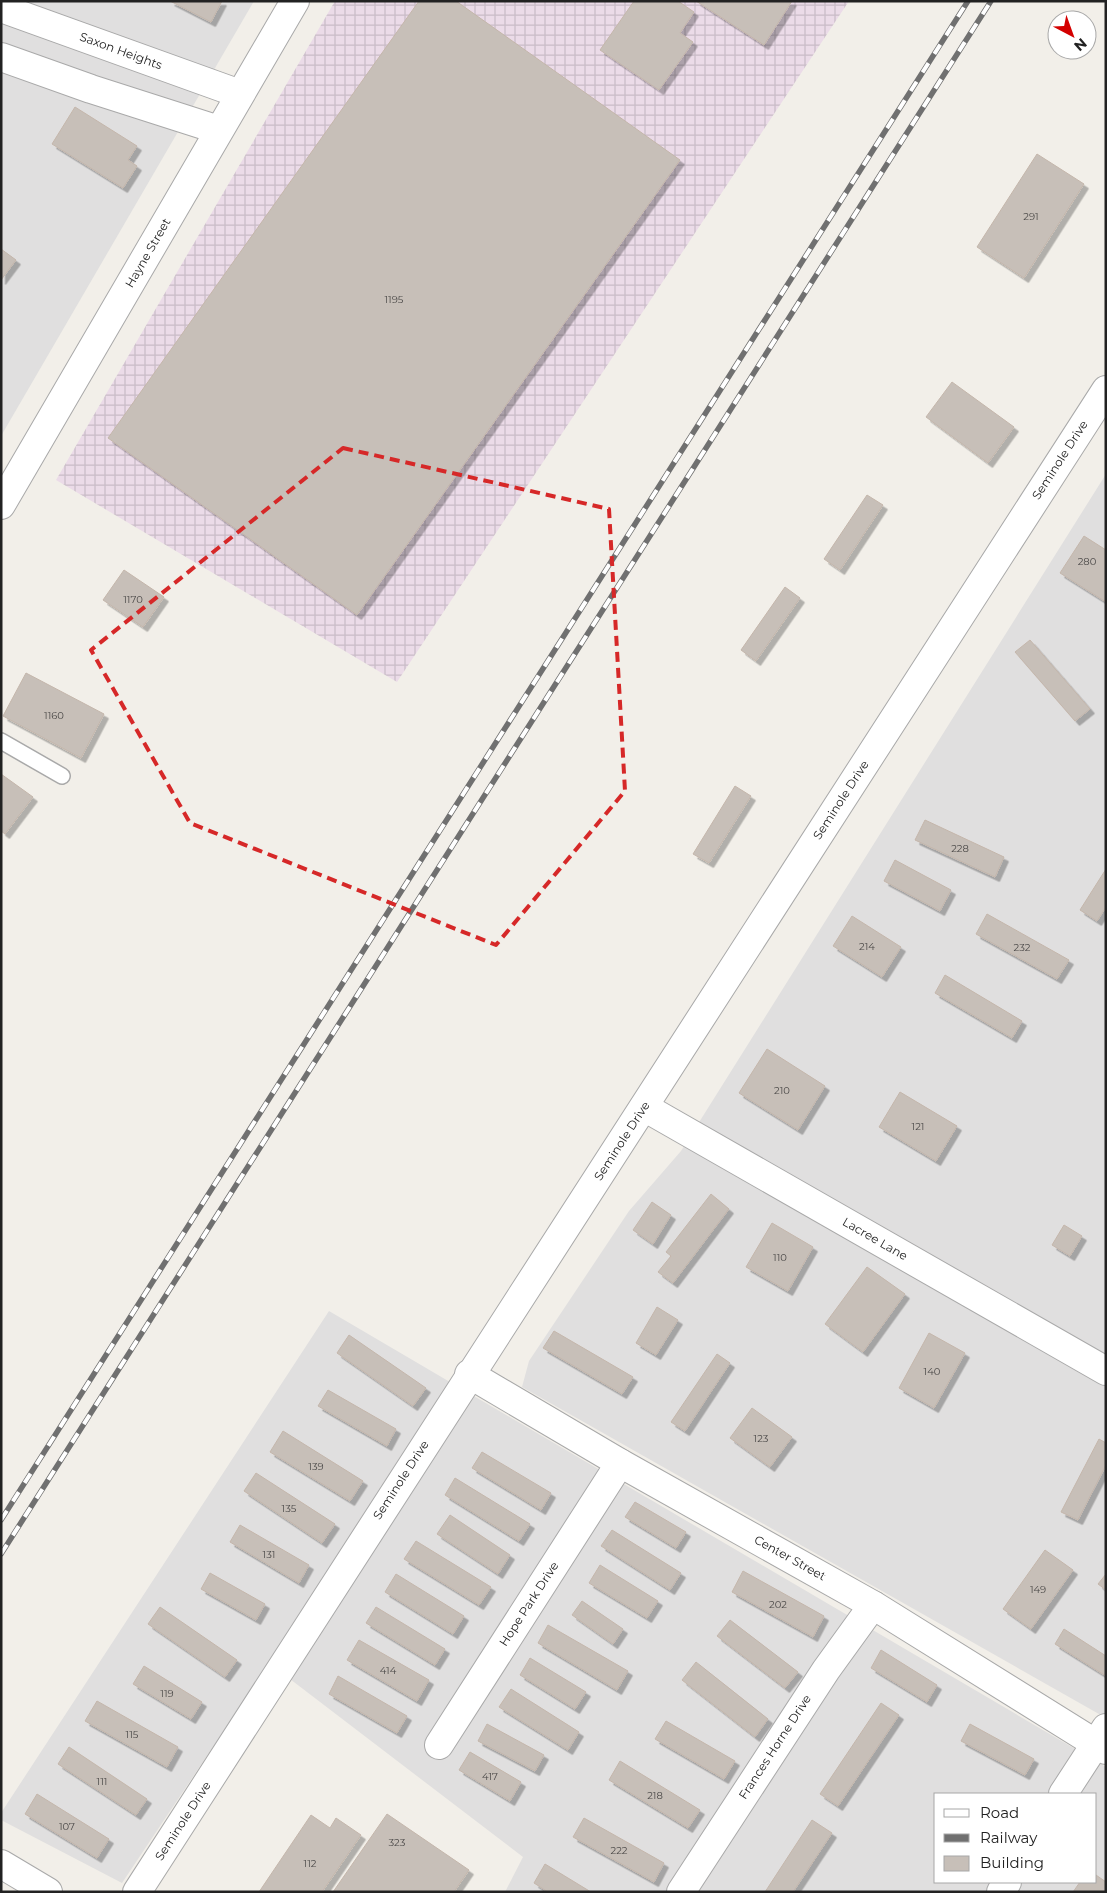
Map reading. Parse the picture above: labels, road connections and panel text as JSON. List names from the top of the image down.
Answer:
{
  "streets": {
    "street": [
      "Saxon Heights",
      "Hayne Street",
      "Seminole Drive",
      "Lacree Lane",
      "Center Street",
      "Hope Park Drive",
      "Frances Horne Drive"
    ]
  },
  "crossings": [
    ["Saxon Heights", "Hayne Street"],
    ["Seminole Drive", "Lacree Lane"],
    ["Seminole Drive", "Center Street"],
    ["Center Street", "Hope Park Drive"],
    ["Center Street", "Frances Horne Drive"]
  ],
  "house_numbers": [
    "291",
    "1195",
    "280",
    "1170",
    "1160",
    "228",
    "214",
    "232",
    "210",
    "121",
    "110",
    "140",
    "123",
    "139",
    "135",
    "131",
    "149",
    "202",
    "414",
    "119",
    "115",
    "417",
    "111",
    "218",
    "107",
    "323",
    "222",
    "112"
  ],
  "legend": ["Road", "Railway", "Building"],
  "north": "bottom right"
}
